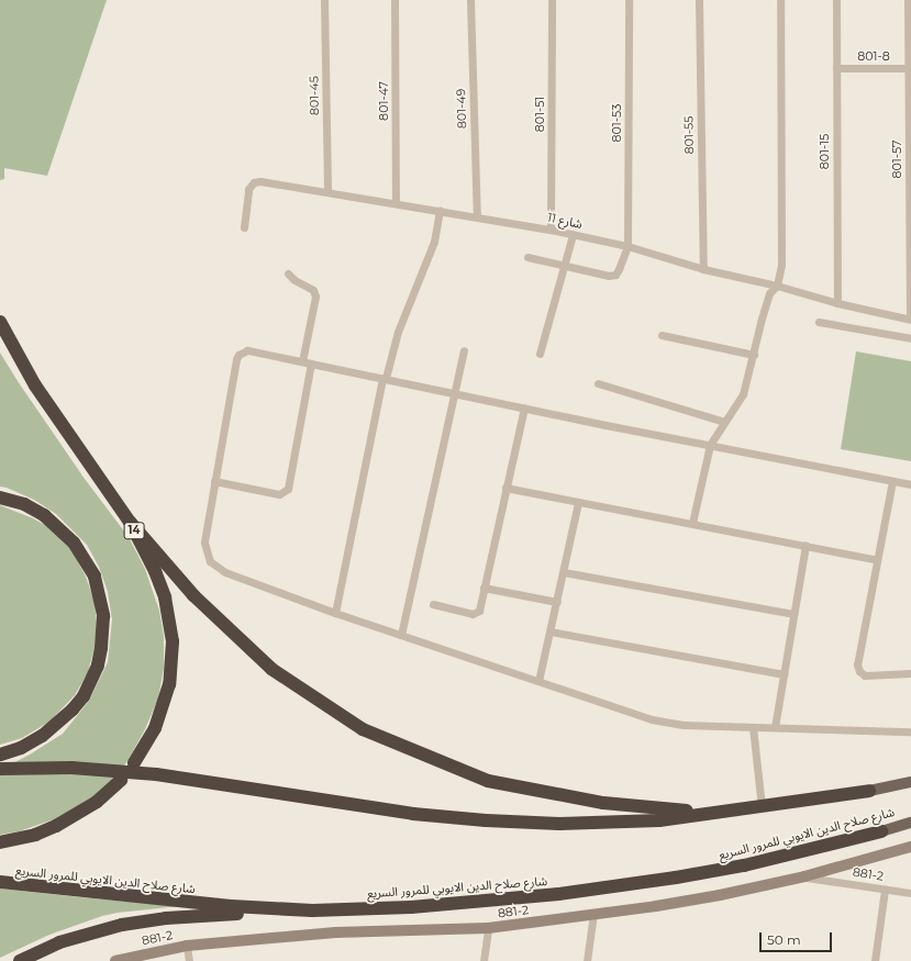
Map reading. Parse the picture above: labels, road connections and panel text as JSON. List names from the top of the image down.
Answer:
{
  "streets": {
    "highway": ["14", "شارع صلاح الدين الايوبي للمرور السريع"],
    "street": [
      "801-8",
      "801-45",
      "801-47",
      "801-49",
      "801-51",
      "801-53",
      "801-55",
      "801-15",
      "801-57",
      "شارع 11",
      "881-2"
    ]
  },
  "crossings": [
    ["801-8", "801-15"],
    ["801-8", "801-57"],
    ["801-45", "شارع 11"],
    ["801-47", "شارع 11"],
    ["801-49", "شارع 11"],
    ["801-51", "شارع 11"],
    ["801-53", "شارع 11"],
    ["801-55", "شارع 11"],
    ["801-15", "شارع 11"],
    ["801-57", "شارع 11"]
  ],
  "scale_bar": "50 m"
}
